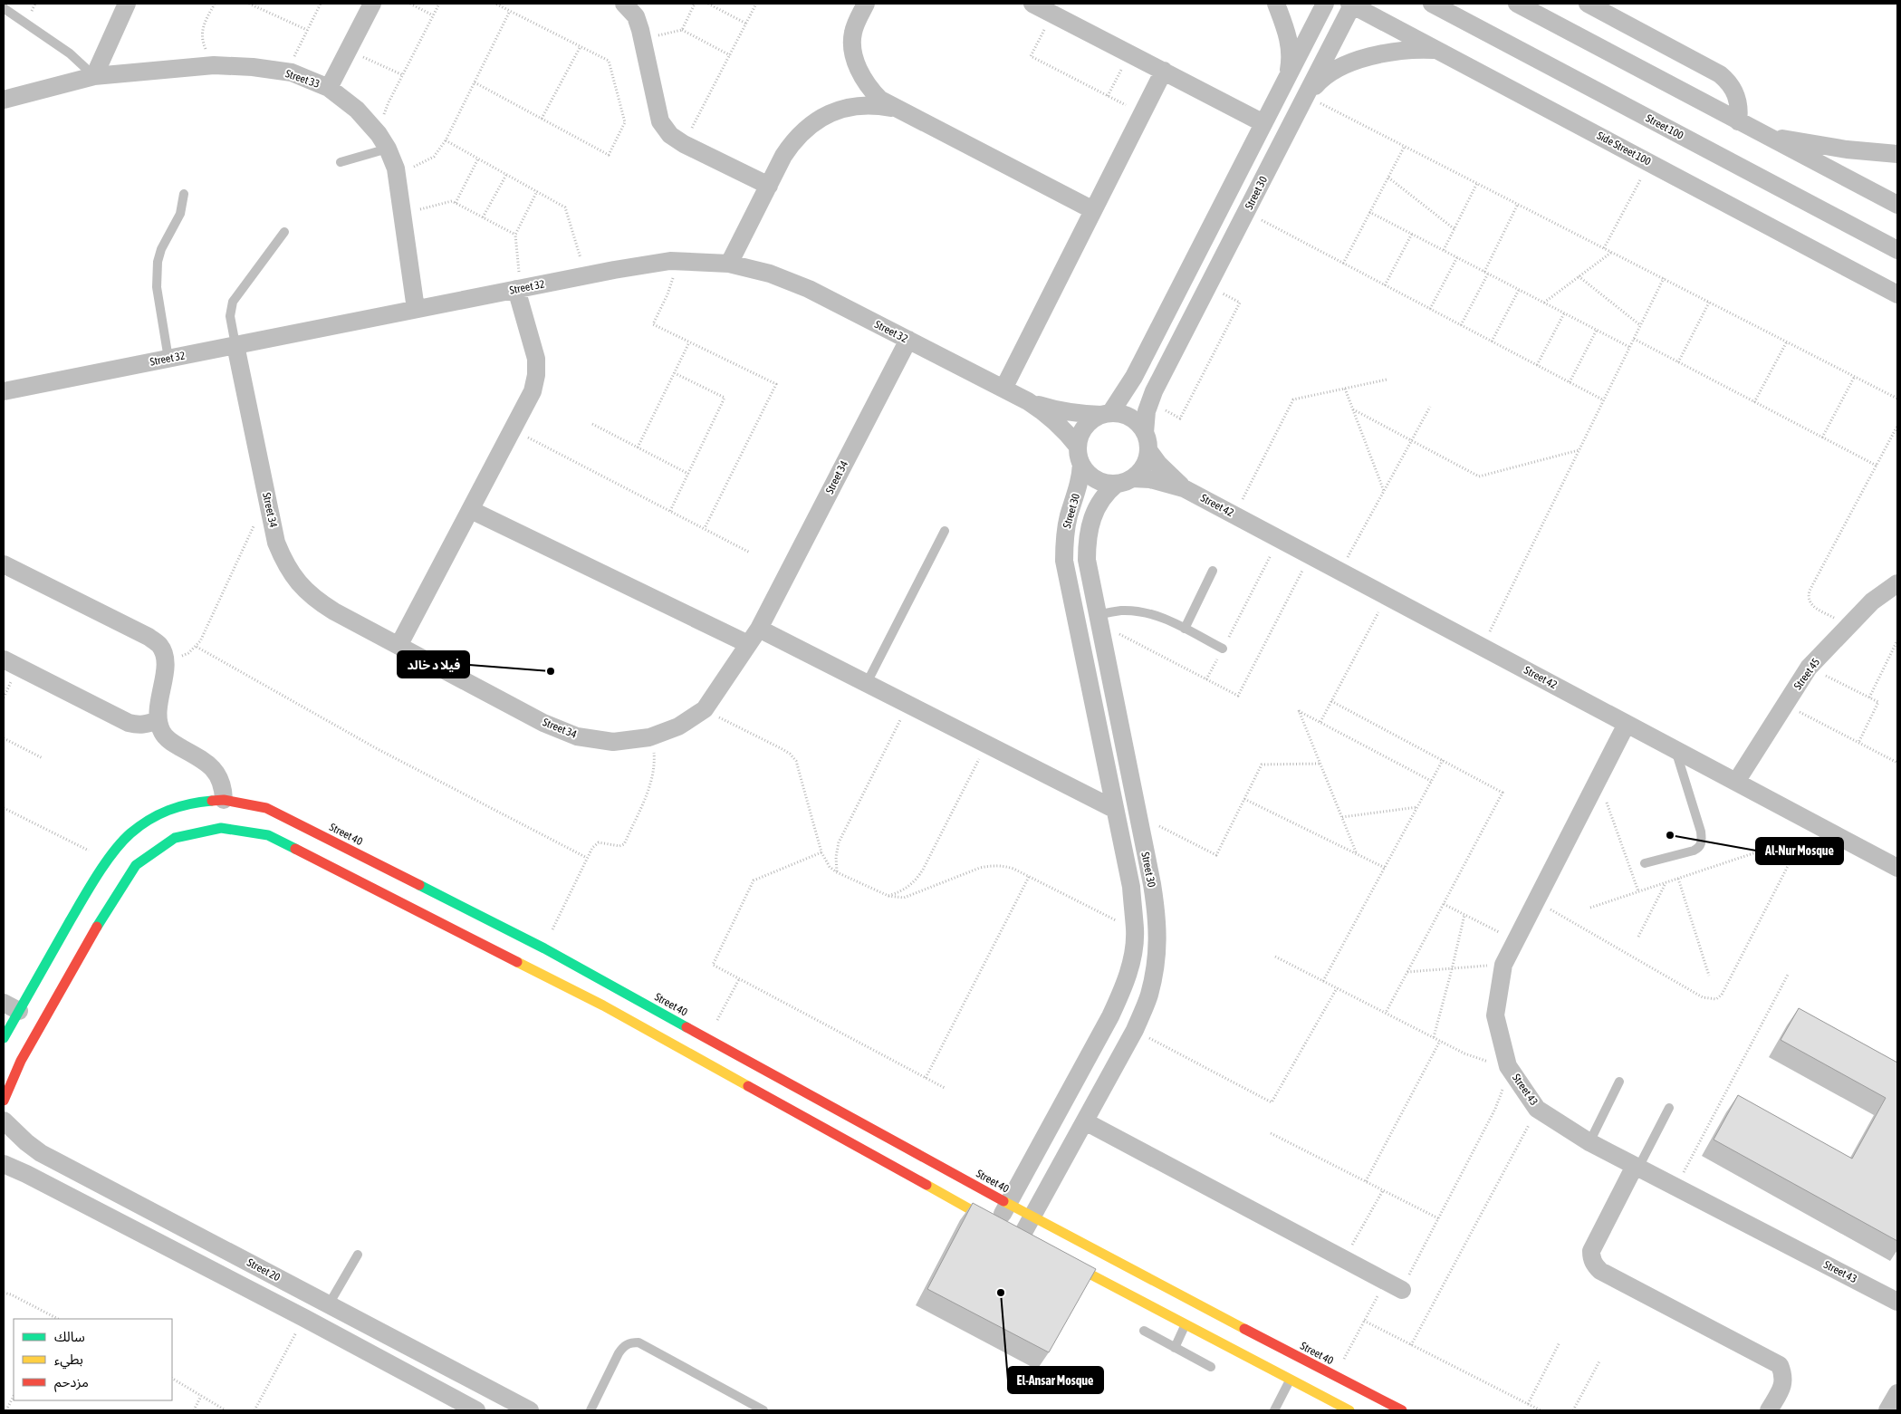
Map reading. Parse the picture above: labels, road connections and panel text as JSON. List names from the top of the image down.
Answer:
{
  "streets": {
    "street": [
      "Street 33",
      "Street 100",
      "Side Street 100",
      "Street 30",
      "Street 32",
      "Street 34",
      "Street 42",
      "Street 45",
      "Street 40",
      "Street 43",
      "Street 20"
    ]
  },
  "crossings": [
    ["Street 33", "Street 32"],
    ["Side Street 100", "Street 30"],
    ["Street 30", "Street 32"],
    ["Street 30", "Street 42"],
    ["Street 30", "Street 40"],
    ["Street 32", "Street 34"],
    ["Street 32", "Street 42"],
    ["Street 42", "Street 45"],
    ["Street 42", "Street 43"]
  ],
  "places": ["فيلا د خالد", "Al-Nur Mosque", "El-Ansar Mosque"],
  "legend": ["سالك", "بطيء", "مزدحم"]
}
